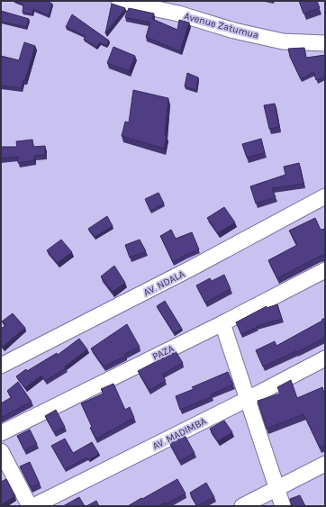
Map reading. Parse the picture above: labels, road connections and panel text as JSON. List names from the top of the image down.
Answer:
{
  "streets": {
    "street": [
      "Avenue Zatumua",
      "AV. NDALA",
      "PAZA",
      "AV. MADIMBA"
    ]
  }
}
